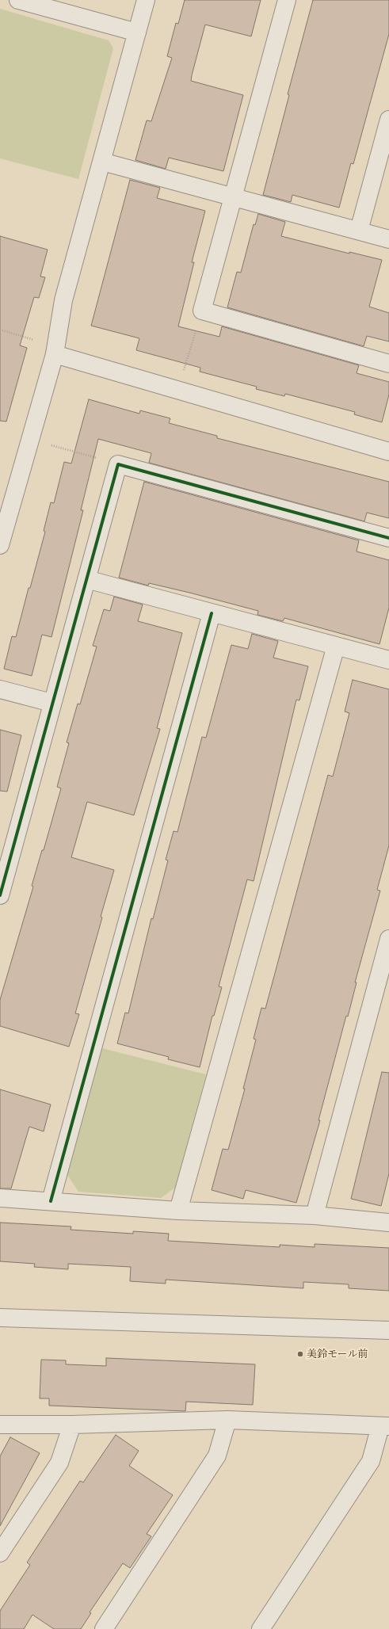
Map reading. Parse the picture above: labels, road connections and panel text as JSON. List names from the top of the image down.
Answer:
{
  "places": ["美鈴モール前"]
}
